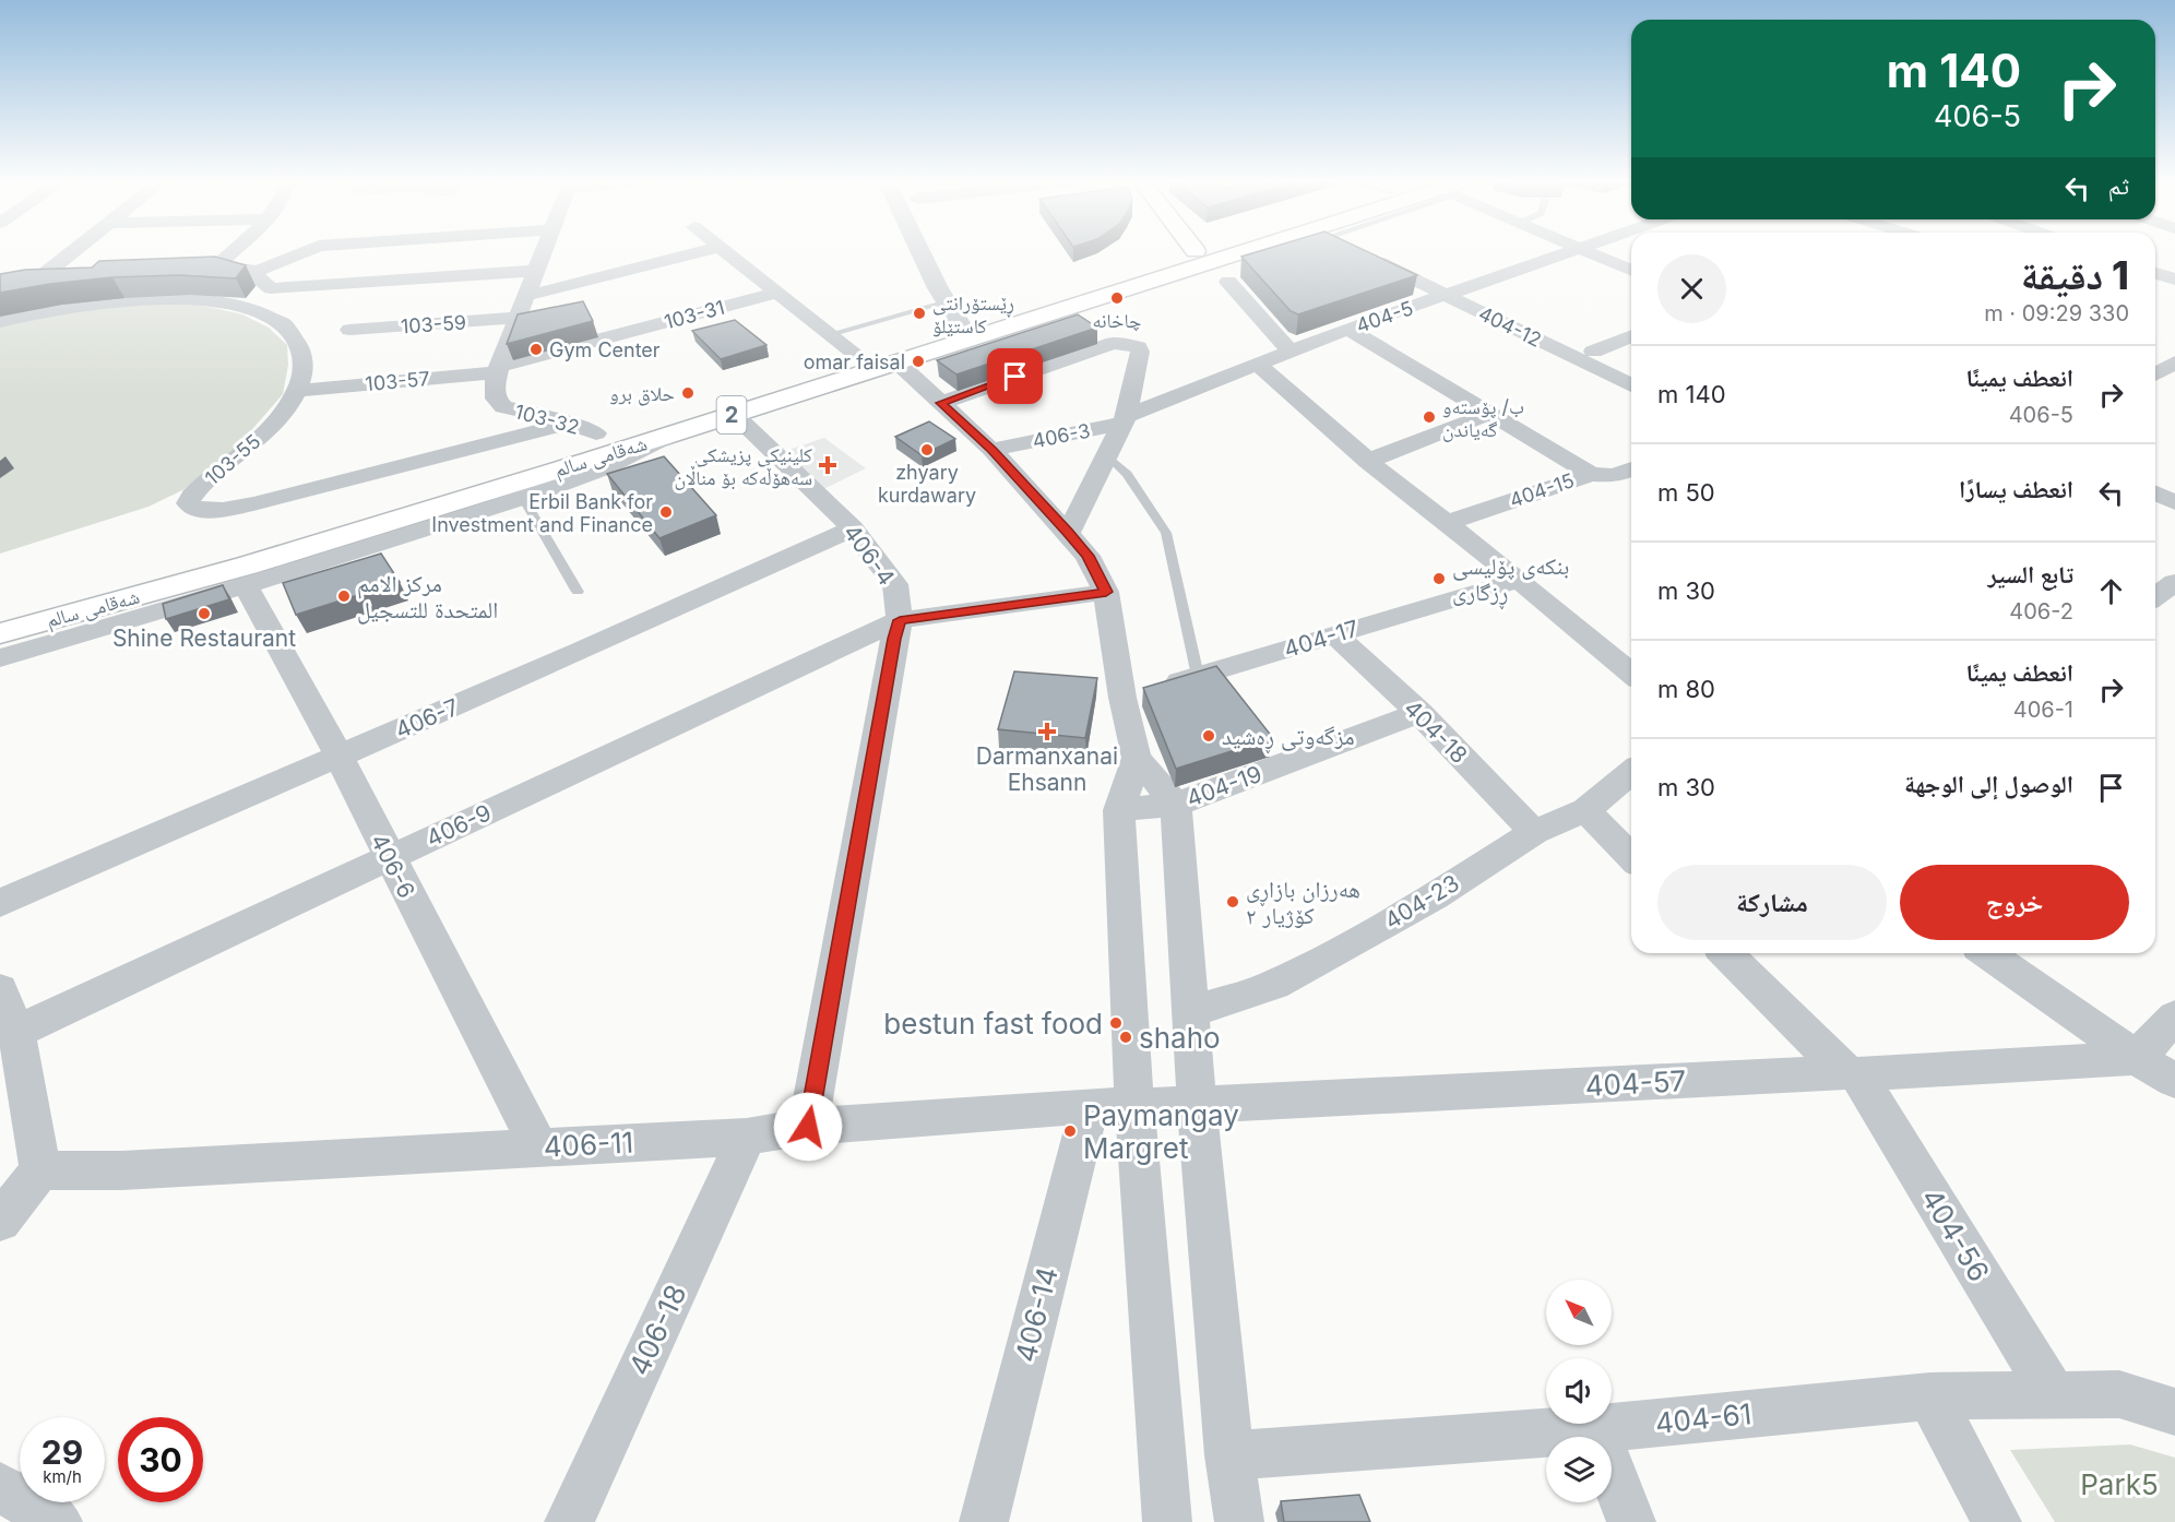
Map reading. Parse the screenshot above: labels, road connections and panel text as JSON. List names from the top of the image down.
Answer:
{
  "streets": {
    "main road": ["2", "شەقامی سالم"],
    "street": [
      "103-31",
      "404-5",
      "103-59",
      "404-12",
      "103-57",
      "103-32",
      "406-3",
      "103-55",
      "404-15",
      "406-4",
      "404-17",
      "406-7",
      "404-18",
      "404-19",
      "406-9",
      "406-6",
      "404-23",
      "404-57",
      "406-11",
      "404-56",
      "406-14",
      "406-18",
      "404-61"
    ]
  },
  "crossings": [
    ["103-31", "103-57"],
    ["103-31", "103-32"],
    ["404-5", "404-12"],
    ["404-5", "406-3"],
    ["103-57", "103-32"],
    ["103-57", "103-55"],
    ["103-32", "شەقامی سالم"],
    ["103-32", "103-55"],
    ["شەقامی سالم", "406-4"],
    ["406-4", "406-7"],
    ["406-4", "406-9"],
    ["406-4", "406-11"],
    ["404-17", "404-18"],
    ["406-7", "406-6"],
    ["404-18", "404-19"],
    ["404-18", "404-23"],
    ["406-9", "406-6"],
    ["406-6", "406-11"],
    ["404-57", "406-11"],
    ["404-57", "404-56"],
    ["406-11", "406-14"],
    ["406-11", "406-18"],
    ["404-56", "404-61"]
  ],
  "parks": ["Park5"],
  "places": {
    "other": [
      "چاخانە",
      "ڕێستۆرانتی کاستێلۆ",
      "Gym Center",
      "omar faisal",
      "حلاق برو",
      "ب/ پۆستەو گەیاندن",
      "zhyary kurdawary",
      "Erbil Bank for Investment and Finance",
      "بنکەی پۆلیسی ڕزگاری",
      "مركز الامم المتحدة للتسجيل",
      "Shine Restaurant",
      "مزگەوتی ڕەشید",
      "هەرزان بازاڕی کۆژیار ٢",
      "bestun fast food",
      "shaho",
      "Paymangay Margret"
    ],
    "health": ["کلینیکی پزیشکی سەهۆڵەکە بۆ مناڵان", "Darmanxanai Ehsann"]
  },
  "north": "top left",
  "page": {
    "turn": ["140 m", "406-5"],
    "then": "ثم",
    "heading": ["1 دقيقة", "330 m · 09:29"],
    "list": [
      {
        "name": "انعطف يمينًا",
        "note": "406-5",
        "value": "140 m"
      },
      {
        "name": "انعطف يسارًا",
        "value": "50 m"
      },
      {
        "name": "تابع السير",
        "note": "406-2",
        "value": "30 m"
      },
      {
        "name": "انعطف يمينًا",
        "note": "406-1",
        "value": "80 m"
      },
      {
        "name": "الوصول إلى الوجهة",
        "value": "30 m"
      }
    ],
    "buttons": ["خروج", "مشاركة"],
    "speed": "29 km/h",
    "limit": "30"
  }
}
